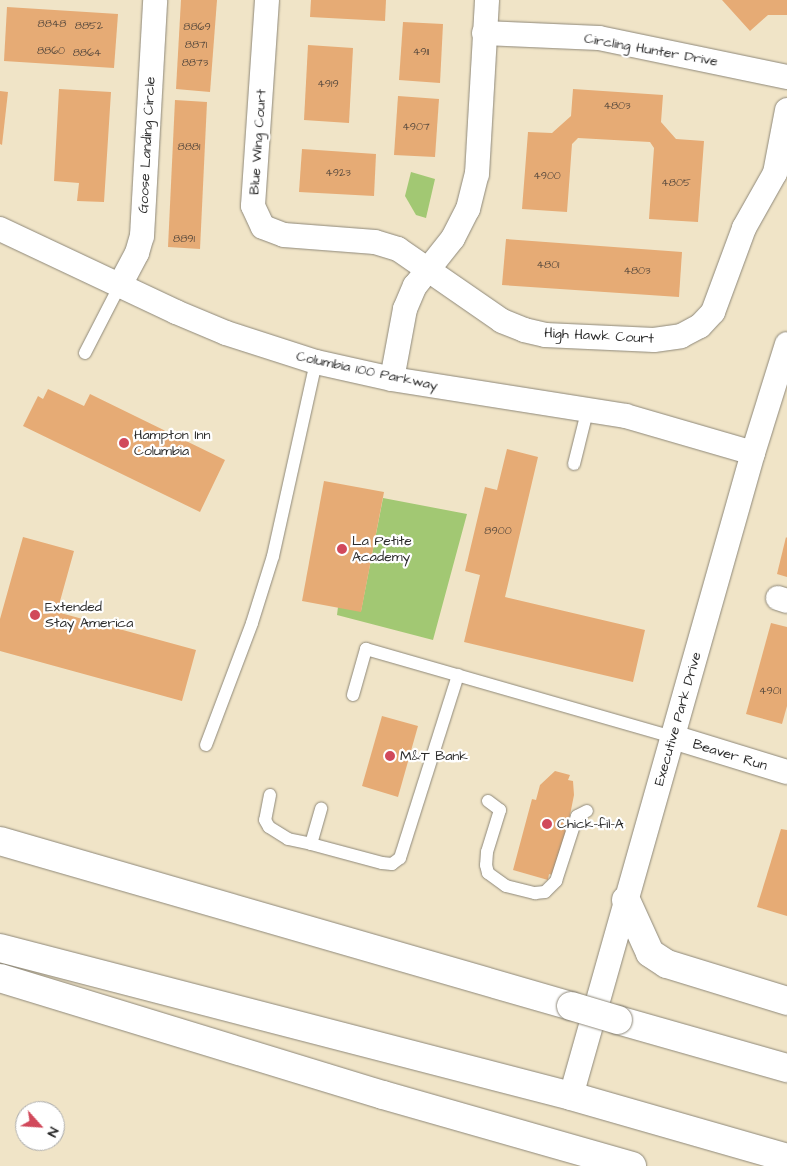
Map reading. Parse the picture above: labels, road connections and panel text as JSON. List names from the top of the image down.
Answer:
{
  "streets": {
    "street": [
      "Circling Hunter Drive",
      "Blue Wing Court",
      "Goose Landing Circle",
      "High Hawk Court",
      "Columbia 100 Parkway",
      "Executive Park Drive",
      "Beaver Run"
    ]
  },
  "crossings": [
    ["Blue Wing Court", "High Hawk Court"],
    ["Goose Landing Circle", "Columbia 100 Parkway"],
    ["Columbia 100 Parkway", "Executive Park Drive"],
    ["Executive Park Drive", "Beaver Run"]
  ],
  "places": [
    "Hampton Inn Columbia",
    "La Petite Academy",
    "Extended Stay America",
    "M&T Bank",
    "Chick-fil-A"
  ],
  "house_numbers": [
    "8848",
    "8852",
    "8869",
    "8871",
    "8860",
    "4911",
    "8864",
    "8873",
    "4919",
    "4803",
    "4907",
    "8881",
    "4923",
    "4900",
    "4805",
    "8891",
    "4801",
    "4803",
    "8900",
    "4901"
  ],
  "north": "bottom right"
}
